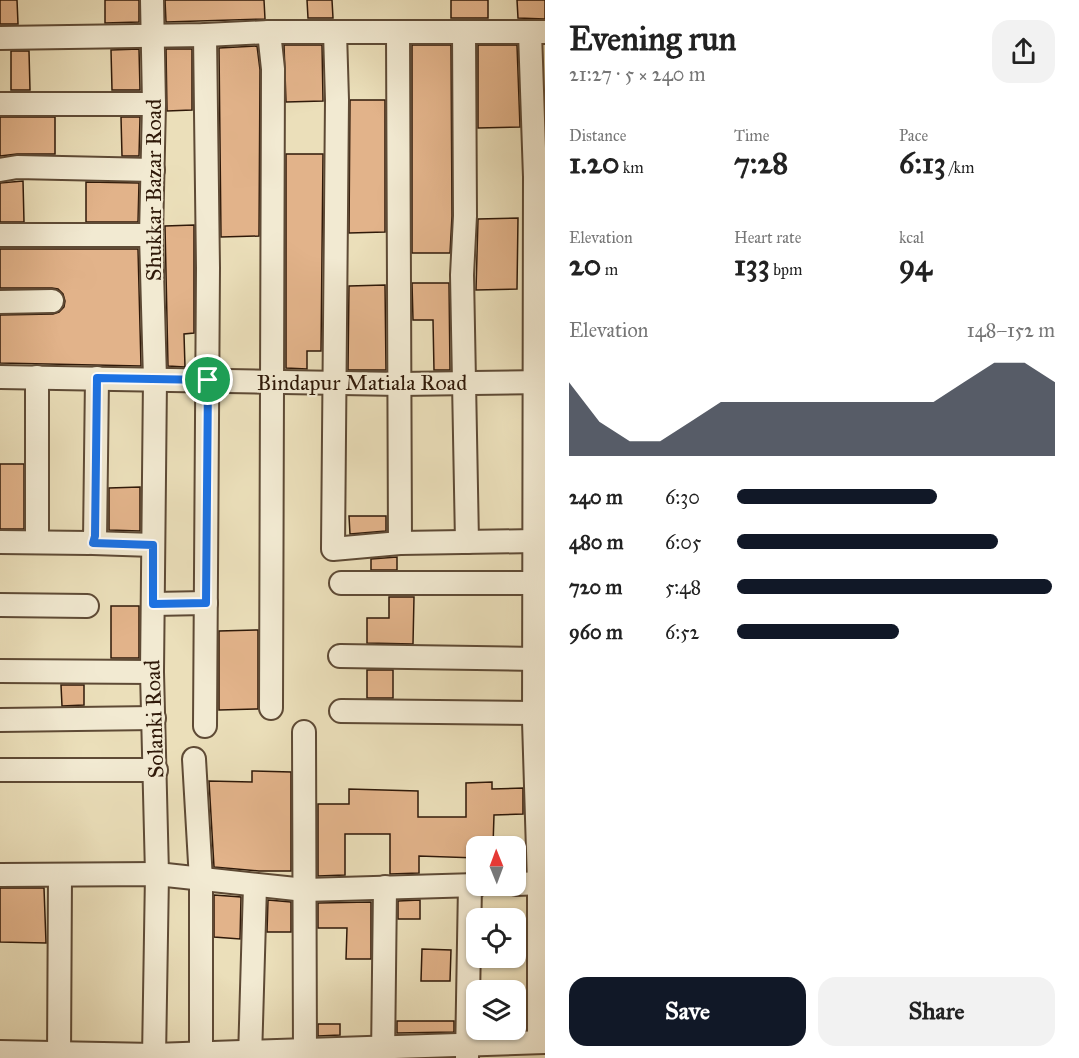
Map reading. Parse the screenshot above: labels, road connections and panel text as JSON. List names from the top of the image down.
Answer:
{
  "streets": {
    "street": ["Shukkar Bazar Road", "Bindapur Matiala Road", "Solanki Road"]
  },
  "crossings": [
    ["Shukkar Bazar Road", "Bindapur Matiala Road"],
    ["Shukkar Bazar Road", "Solanki Road"],
    ["Bindapur Matiala Road", "Solanki Road"]
  ],
  "north": "top",
  "page": {
    "heading": ["Evening run", "21:27 · 5 × 240 m"],
    "stats": [
      ["Distance", "1.20 km"],
      ["Time", "7:28"],
      ["Pace", "6:13 /km"],
      ["Elevation", "20 m"],
      ["Heart rate", "133 bpm"],
      ["kcal", "94"]
    ],
    "chart": ["Elevation", "148–152 m"],
    "list": [
      {
        "name": "240 m",
        "note": "6:30"
      },
      {
        "name": "480 m",
        "note": "6:05"
      },
      {
        "name": "720 m",
        "note": "5:48"
      },
      {
        "name": "960 m",
        "note": "6:52"
      }
    ],
    "buttons": ["Save", "Share"]
  }
}
